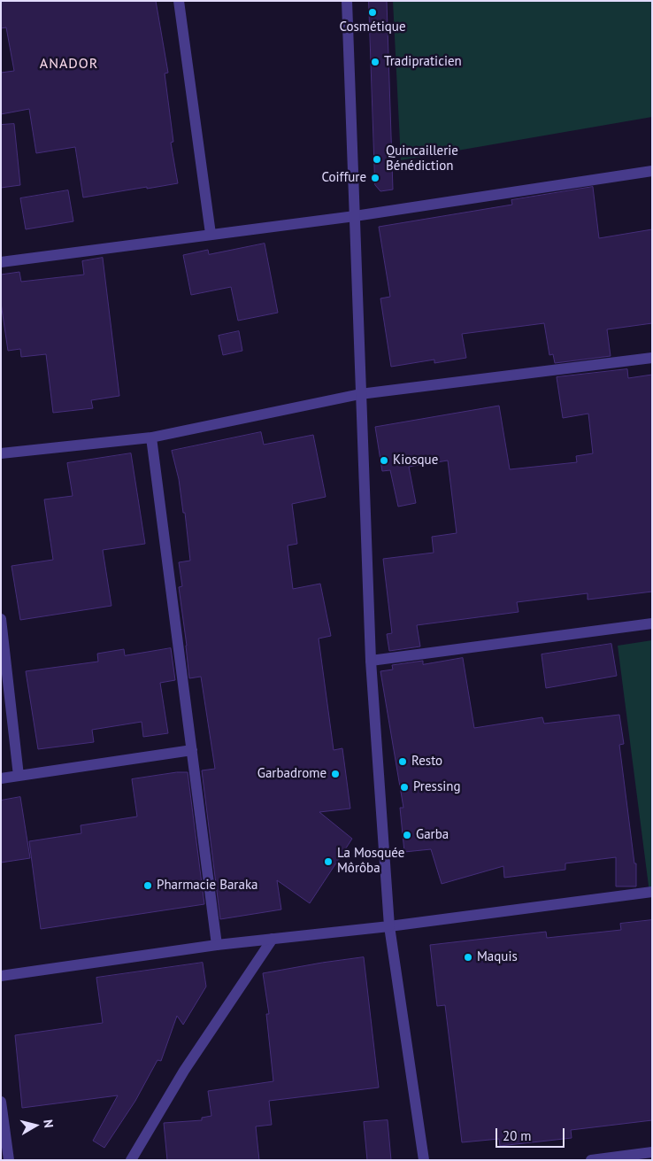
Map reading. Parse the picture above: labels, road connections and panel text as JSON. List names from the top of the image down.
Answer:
{
  "districts": ["ANADOR"],
  "places": [
    "Cosmétique",
    "Tradipraticien",
    "Quincaillerie Bénédiction",
    "Coiffure",
    "Kiosque",
    "Resto",
    "Garbadrome",
    "Pressing",
    "Garba",
    "La Mosquée Môrôba",
    "Pharmacie Baraka",
    "Maquis"
  ],
  "scale_bar": "20 m",
  "north": "right"
}
